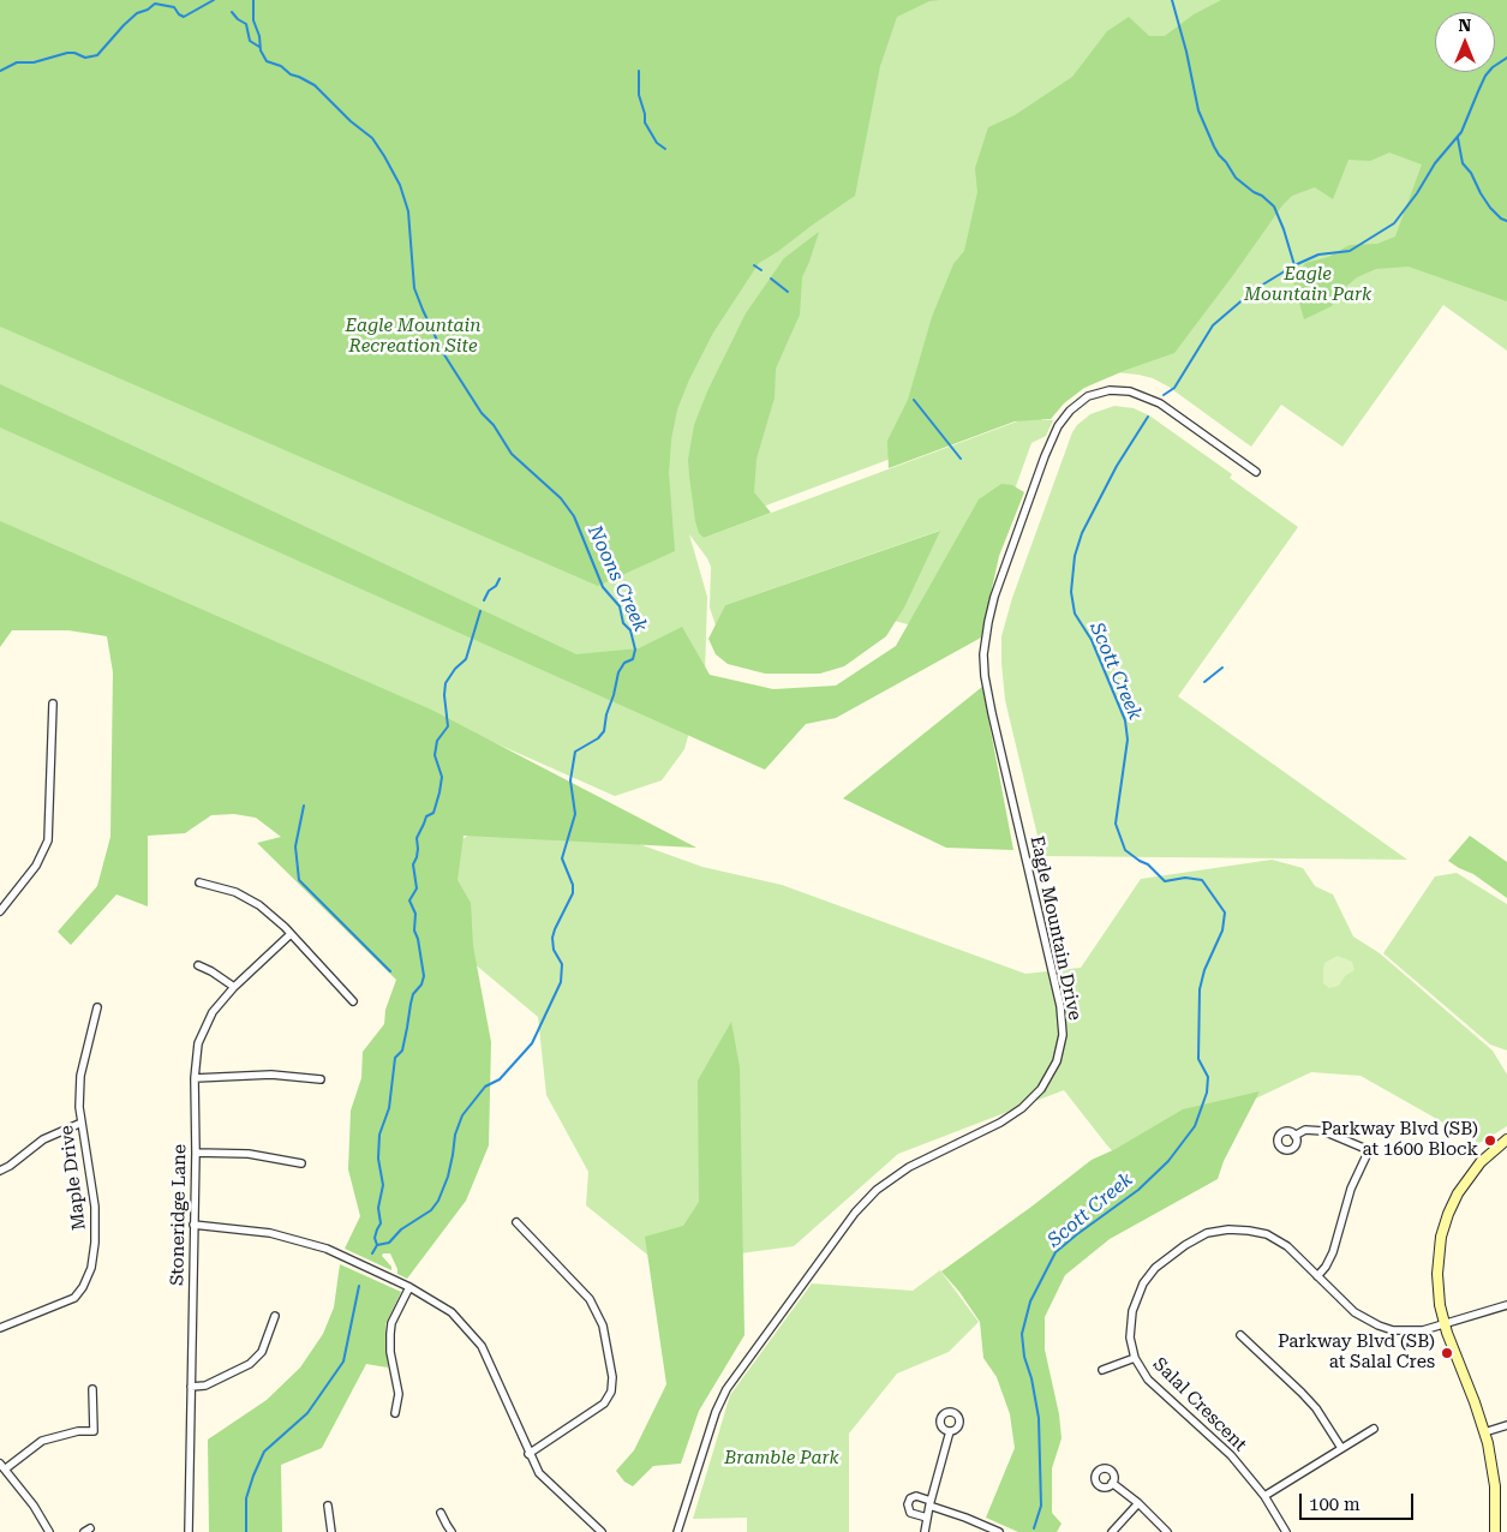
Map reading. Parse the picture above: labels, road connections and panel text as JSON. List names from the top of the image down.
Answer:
{
  "streets": {
    "street": [
      "Eagle Mountain Drive",
      "Maple Drive",
      "Stoneridge Lane",
      "Salal Crescent"
    ]
  },
  "water": ["Noons Creek", "Scott Creek"],
  "parks": ["Eagle Mountain Park", "Eagle Mountain Recreation Site", "Bramble Park"],
  "places": ["Parkway Blvd (SB) at 1600 Block", "Parkway Blvd (SB) at Salal Cres"],
  "scale_bar": "100 m",
  "north": "top"
}
